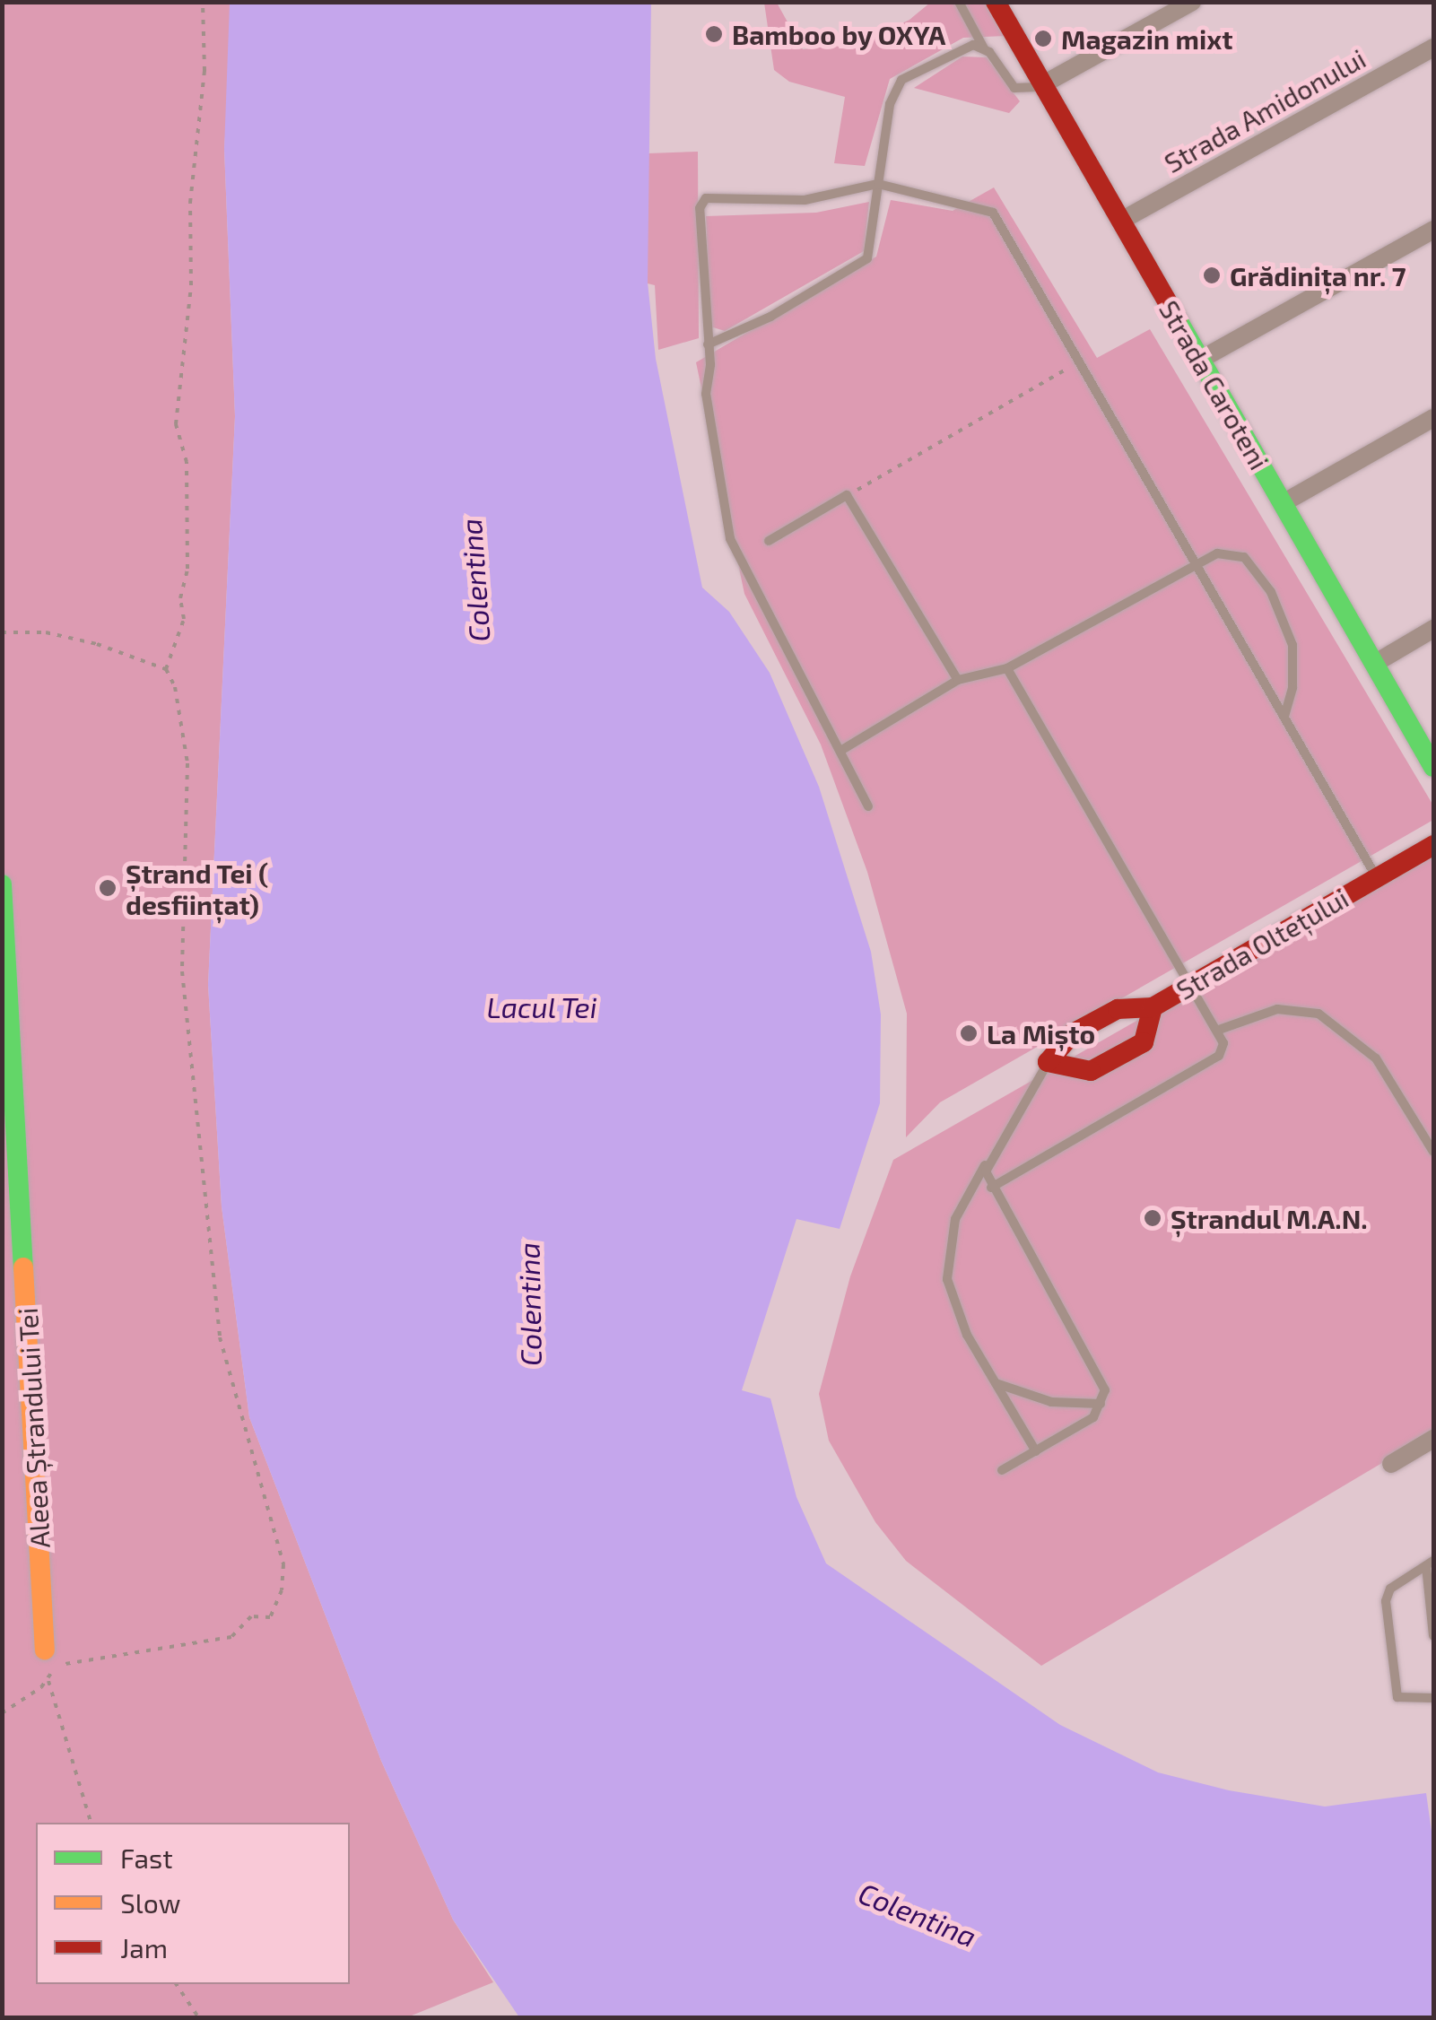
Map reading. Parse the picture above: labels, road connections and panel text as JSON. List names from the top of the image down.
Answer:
{
  "streets": {
    "street": [
      "Strada Amidonului",
      "Strada Caroteni",
      "Strada Oltețului",
      "Aleea Ștrandului Tei"
    ]
  },
  "crossings": [
    ["Strada Amidonului", "Strada Caroteni"]
  ],
  "water": ["Colentina", "Lacul Tei"],
  "places": [
    "Bamboo by OXYA",
    "Magazin mixt",
    "Grădinița nr. 7",
    "Ștrand Tei ( desființat)",
    "La Mișto",
    "Ștrandul M.A.N."
  ],
  "legend": ["Fast", "Slow", "Jam"]
}
